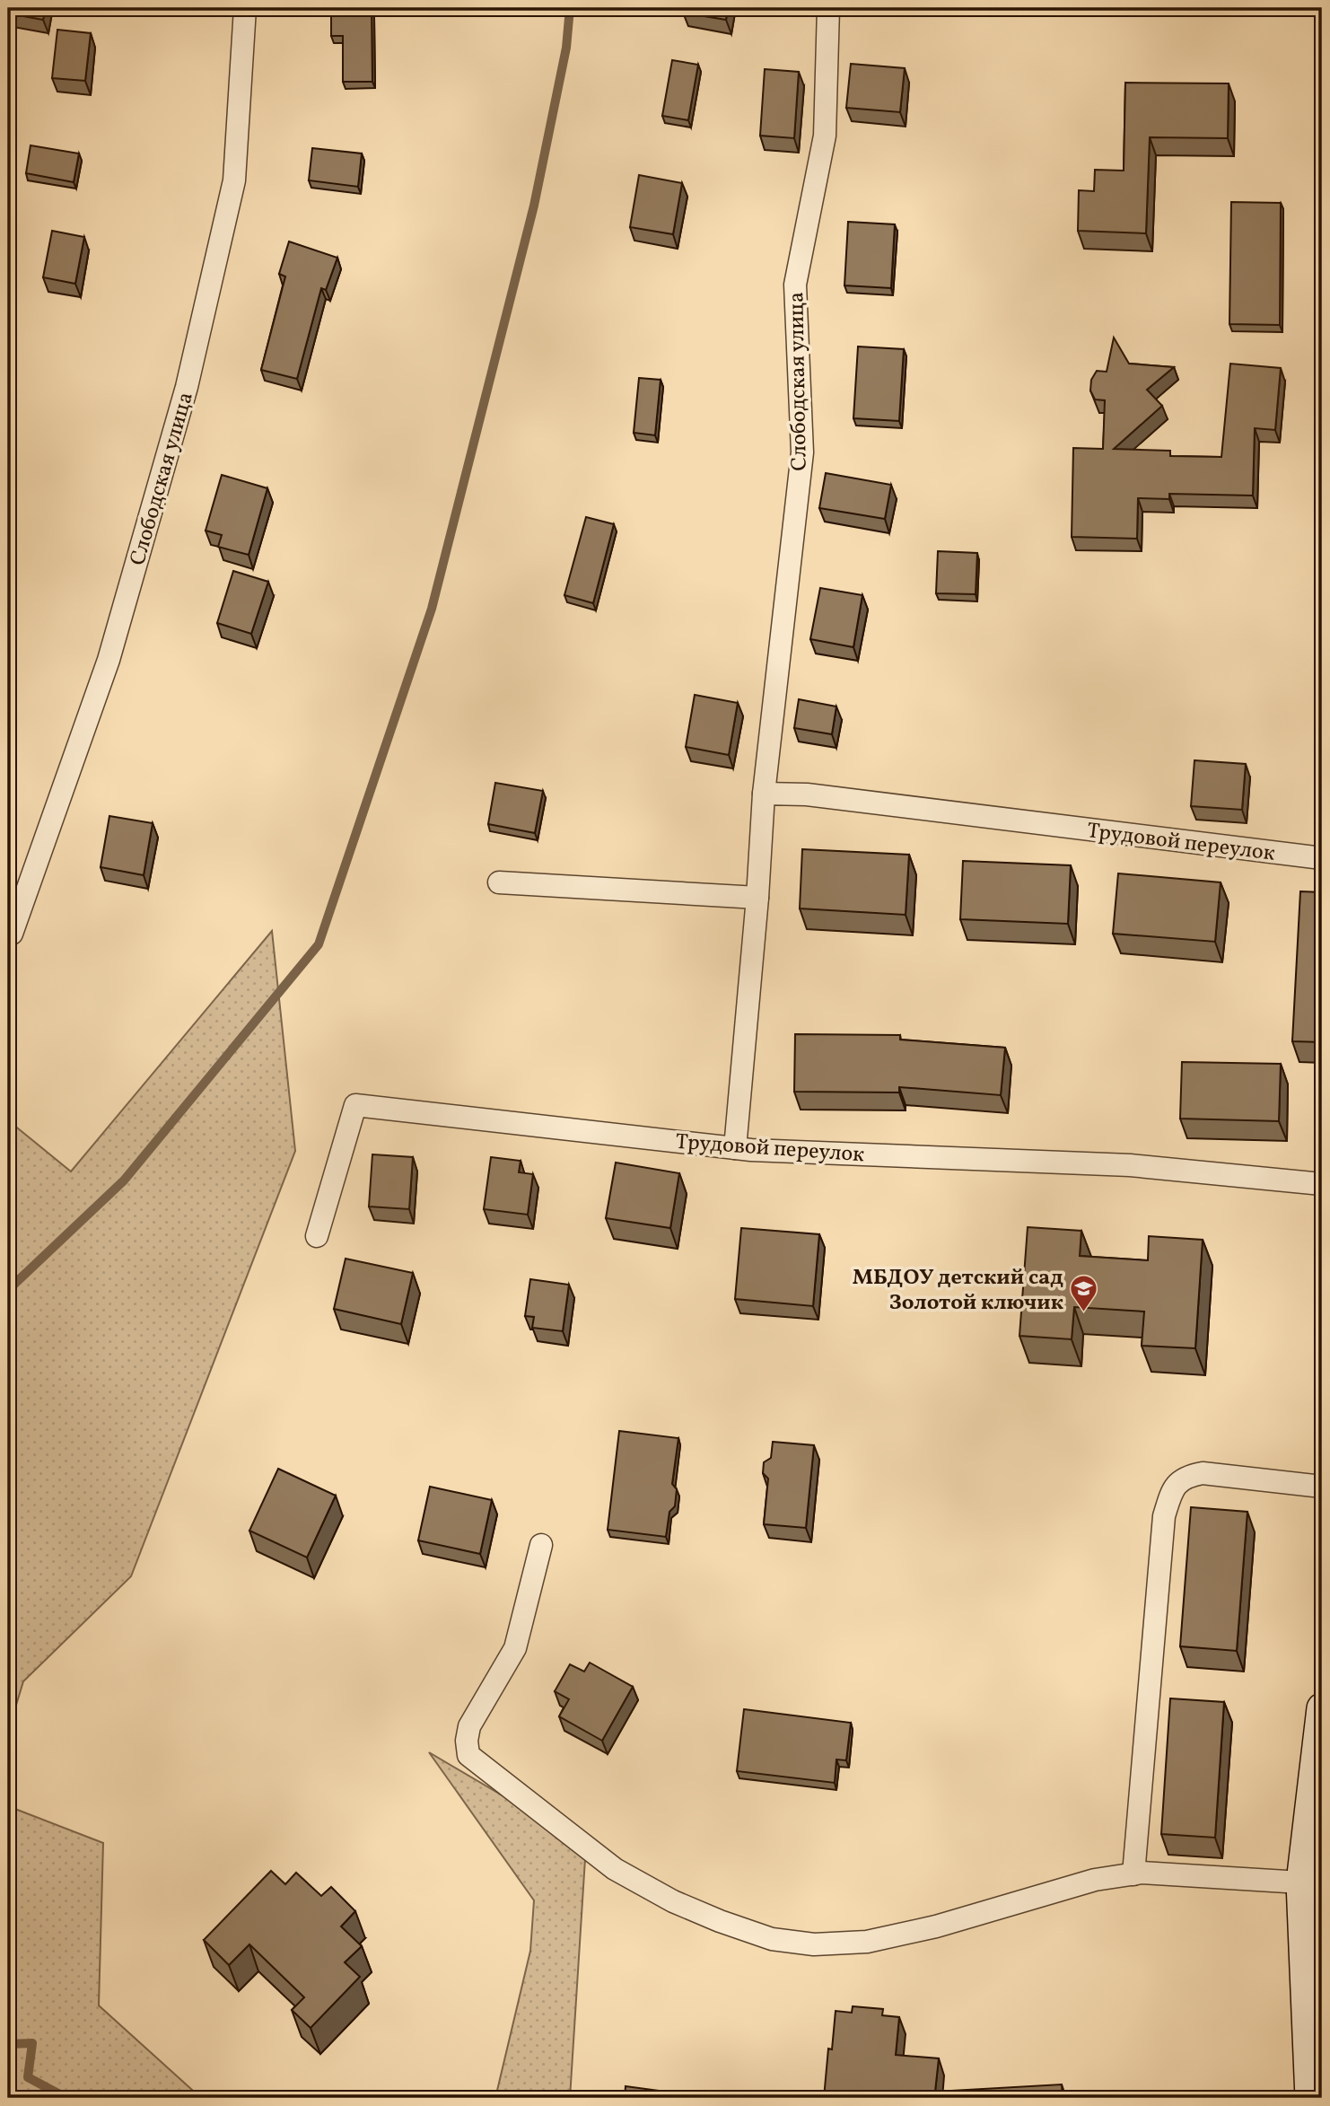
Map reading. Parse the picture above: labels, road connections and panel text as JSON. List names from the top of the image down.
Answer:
{
  "streets": {
    "street": ["Слободская улица", "Трудовой переулок"]
  },
  "crossings": [
    ["Слободская улица", "Трудовой переулок"]
  ],
  "places": {
    "school or university": ["МБДОУ детский сад Золотой ключик"]
  }
}
